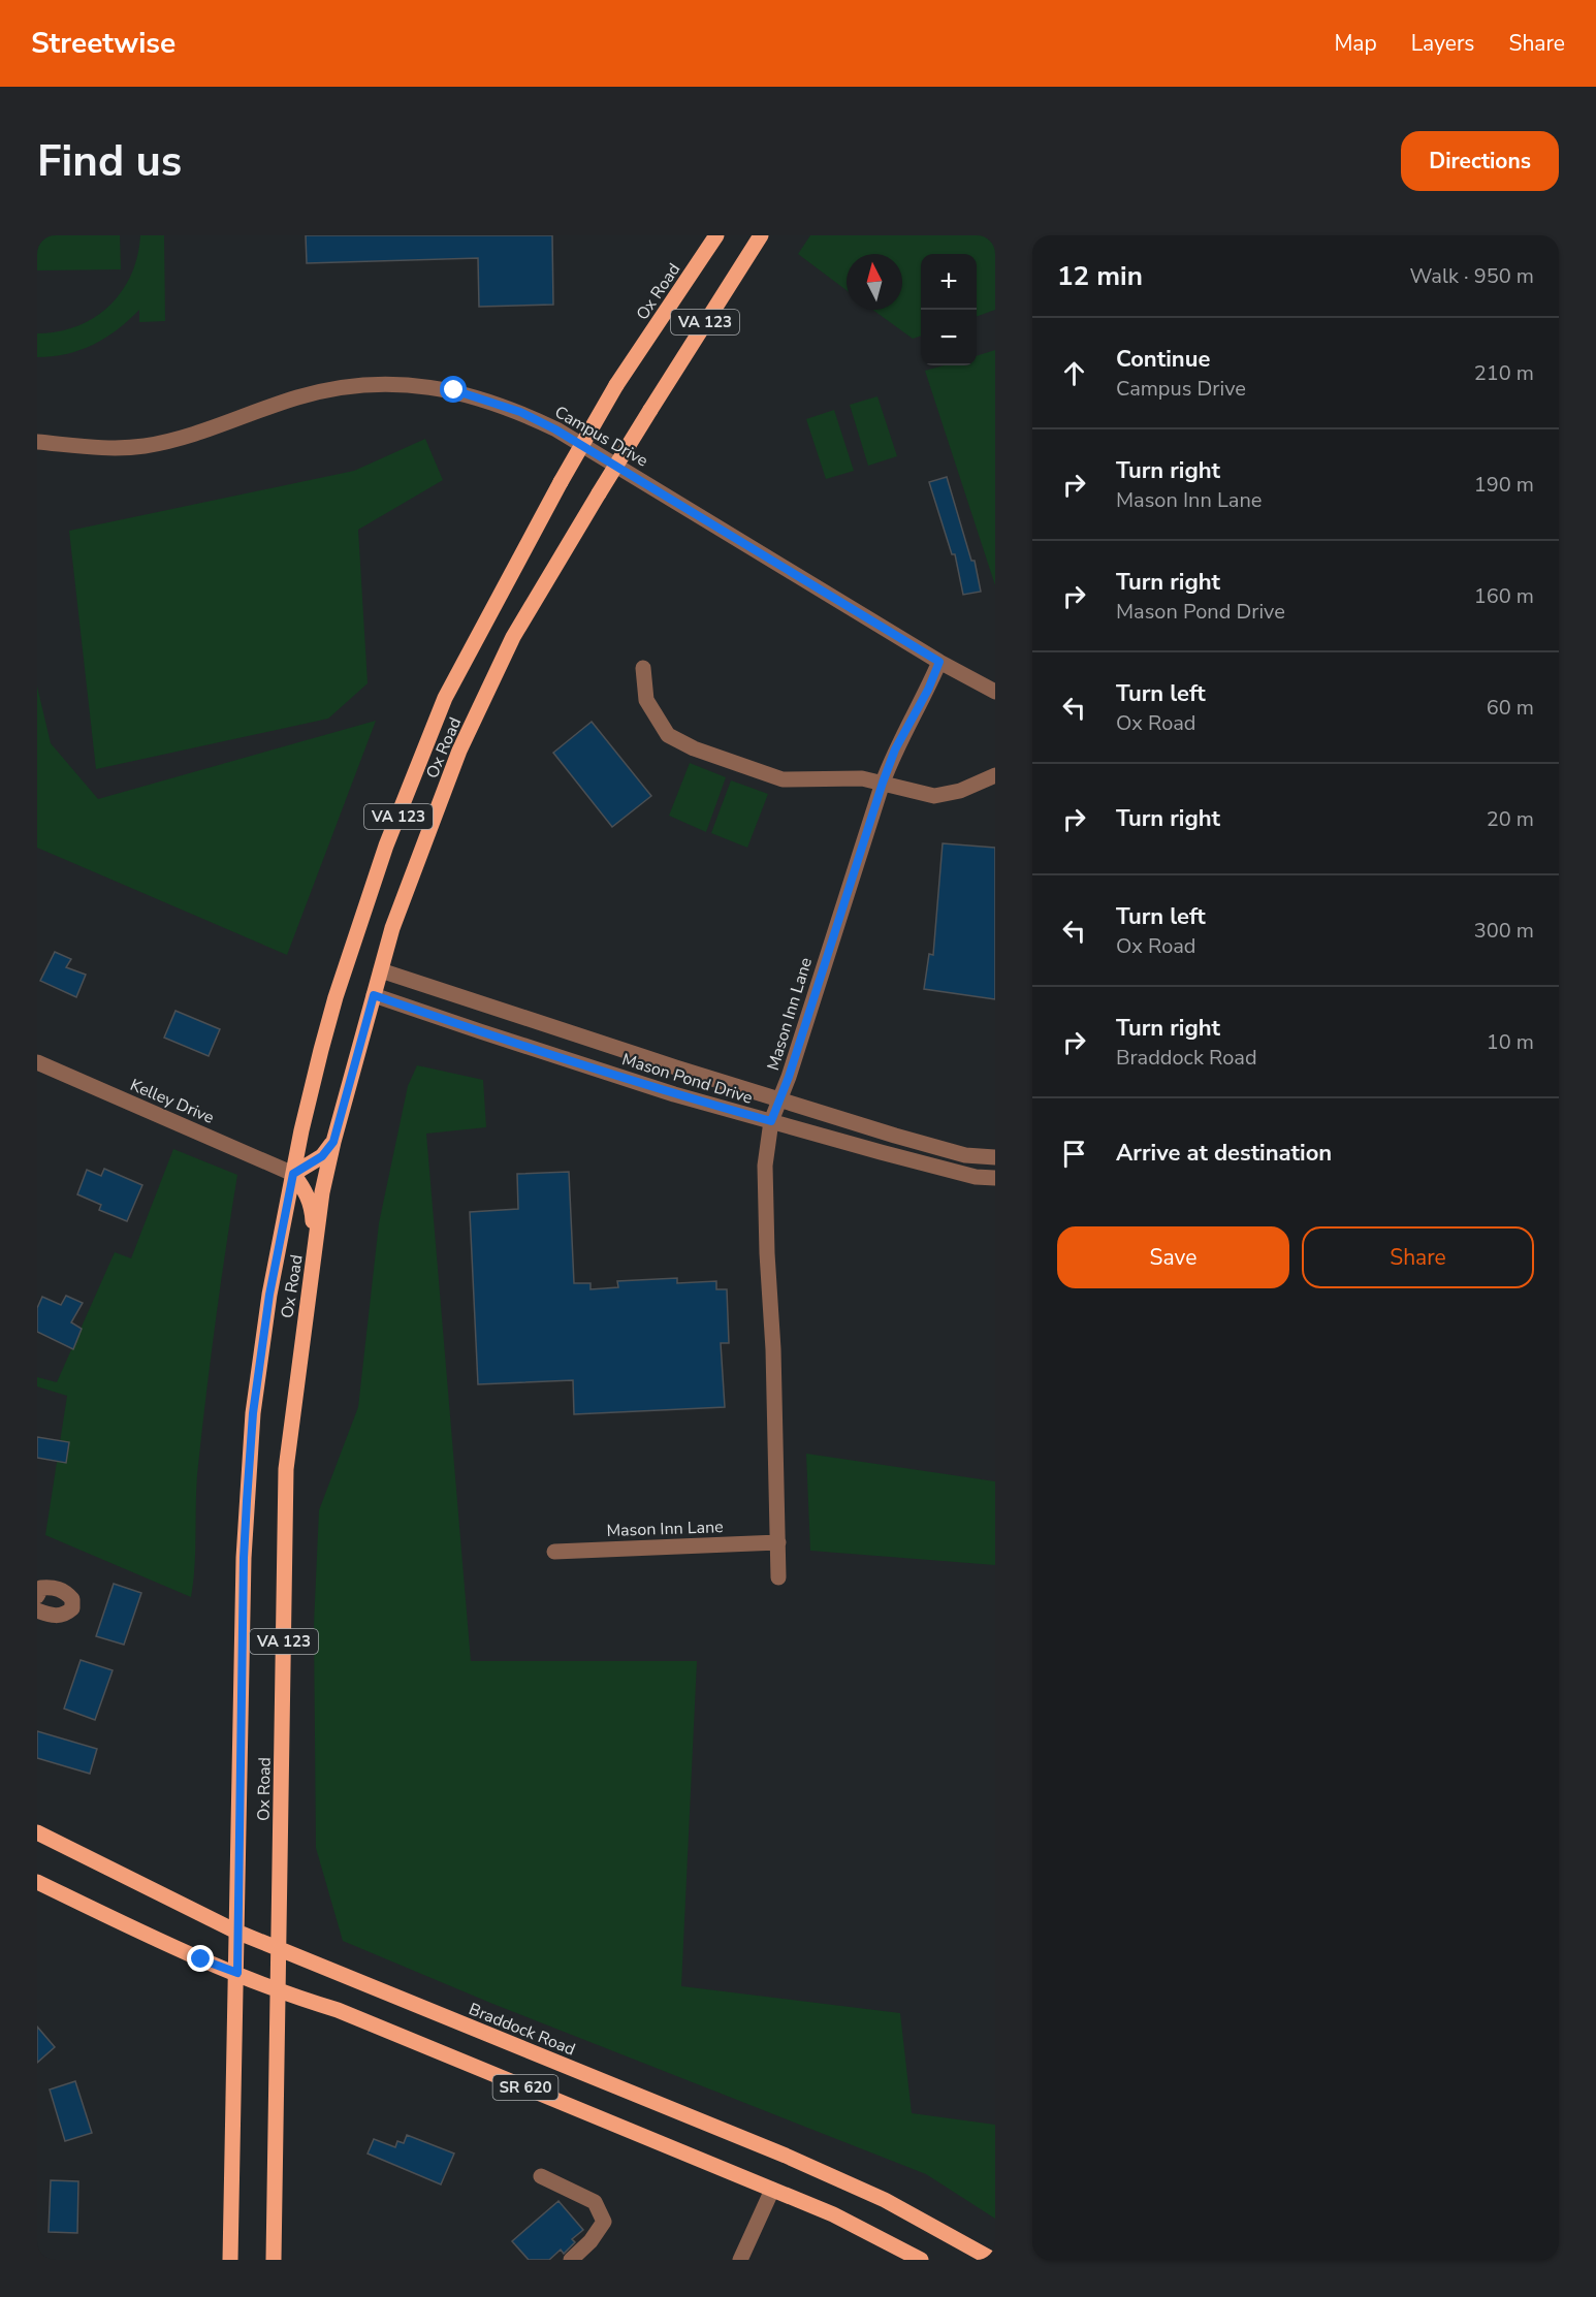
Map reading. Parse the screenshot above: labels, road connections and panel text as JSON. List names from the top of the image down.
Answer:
{
  "streets": {
    "main road": [
      "Ox Road",
      "VA 123",
      "Braddock Road",
      "SR 620"
    ],
    "street": [
      "Campus Drive",
      "Mason Inn Lane",
      "Mason Pond Drive",
      "Kelley Drive"
    ]
  },
  "crossings": [
    ["Ox Road", "Mason Pond Drive"],
    ["Ox Road", "Kelley Drive"],
    ["Ox Road", "Braddock Road"],
    ["Ox Road", "SR 620"],
    ["Campus Drive", "Mason Inn Lane"],
    ["Mason Inn Lane", "Mason Pond Drive"]
  ],
  "north": "top",
  "page": {
    "header": "Streetwise",
    "nav": ["Map", "Layers", "Share"],
    "buttons": [
      "Directions",
      ["Save", "Share"]
    ],
    "title": "Find us",
    "heading": ["12 min", "Walk · 950 m"],
    "map_buttons": ["+", "−"],
    "list": [
      ["Continue", "Campus Drive", "210 m"],
      ["Turn right", "Mason Inn Lane", "190 m"],
      ["Turn right", "Mason Pond Drive", "160 m"],
      ["Turn left", "Ox Road", "60 m"],
      ["Turn right", "20 m"],
      ["Turn left", "Ox Road", "300 m"],
      ["Turn right", "Braddock Road", "10 m"],
      "Arrive at destination"
    ]
  }
}
